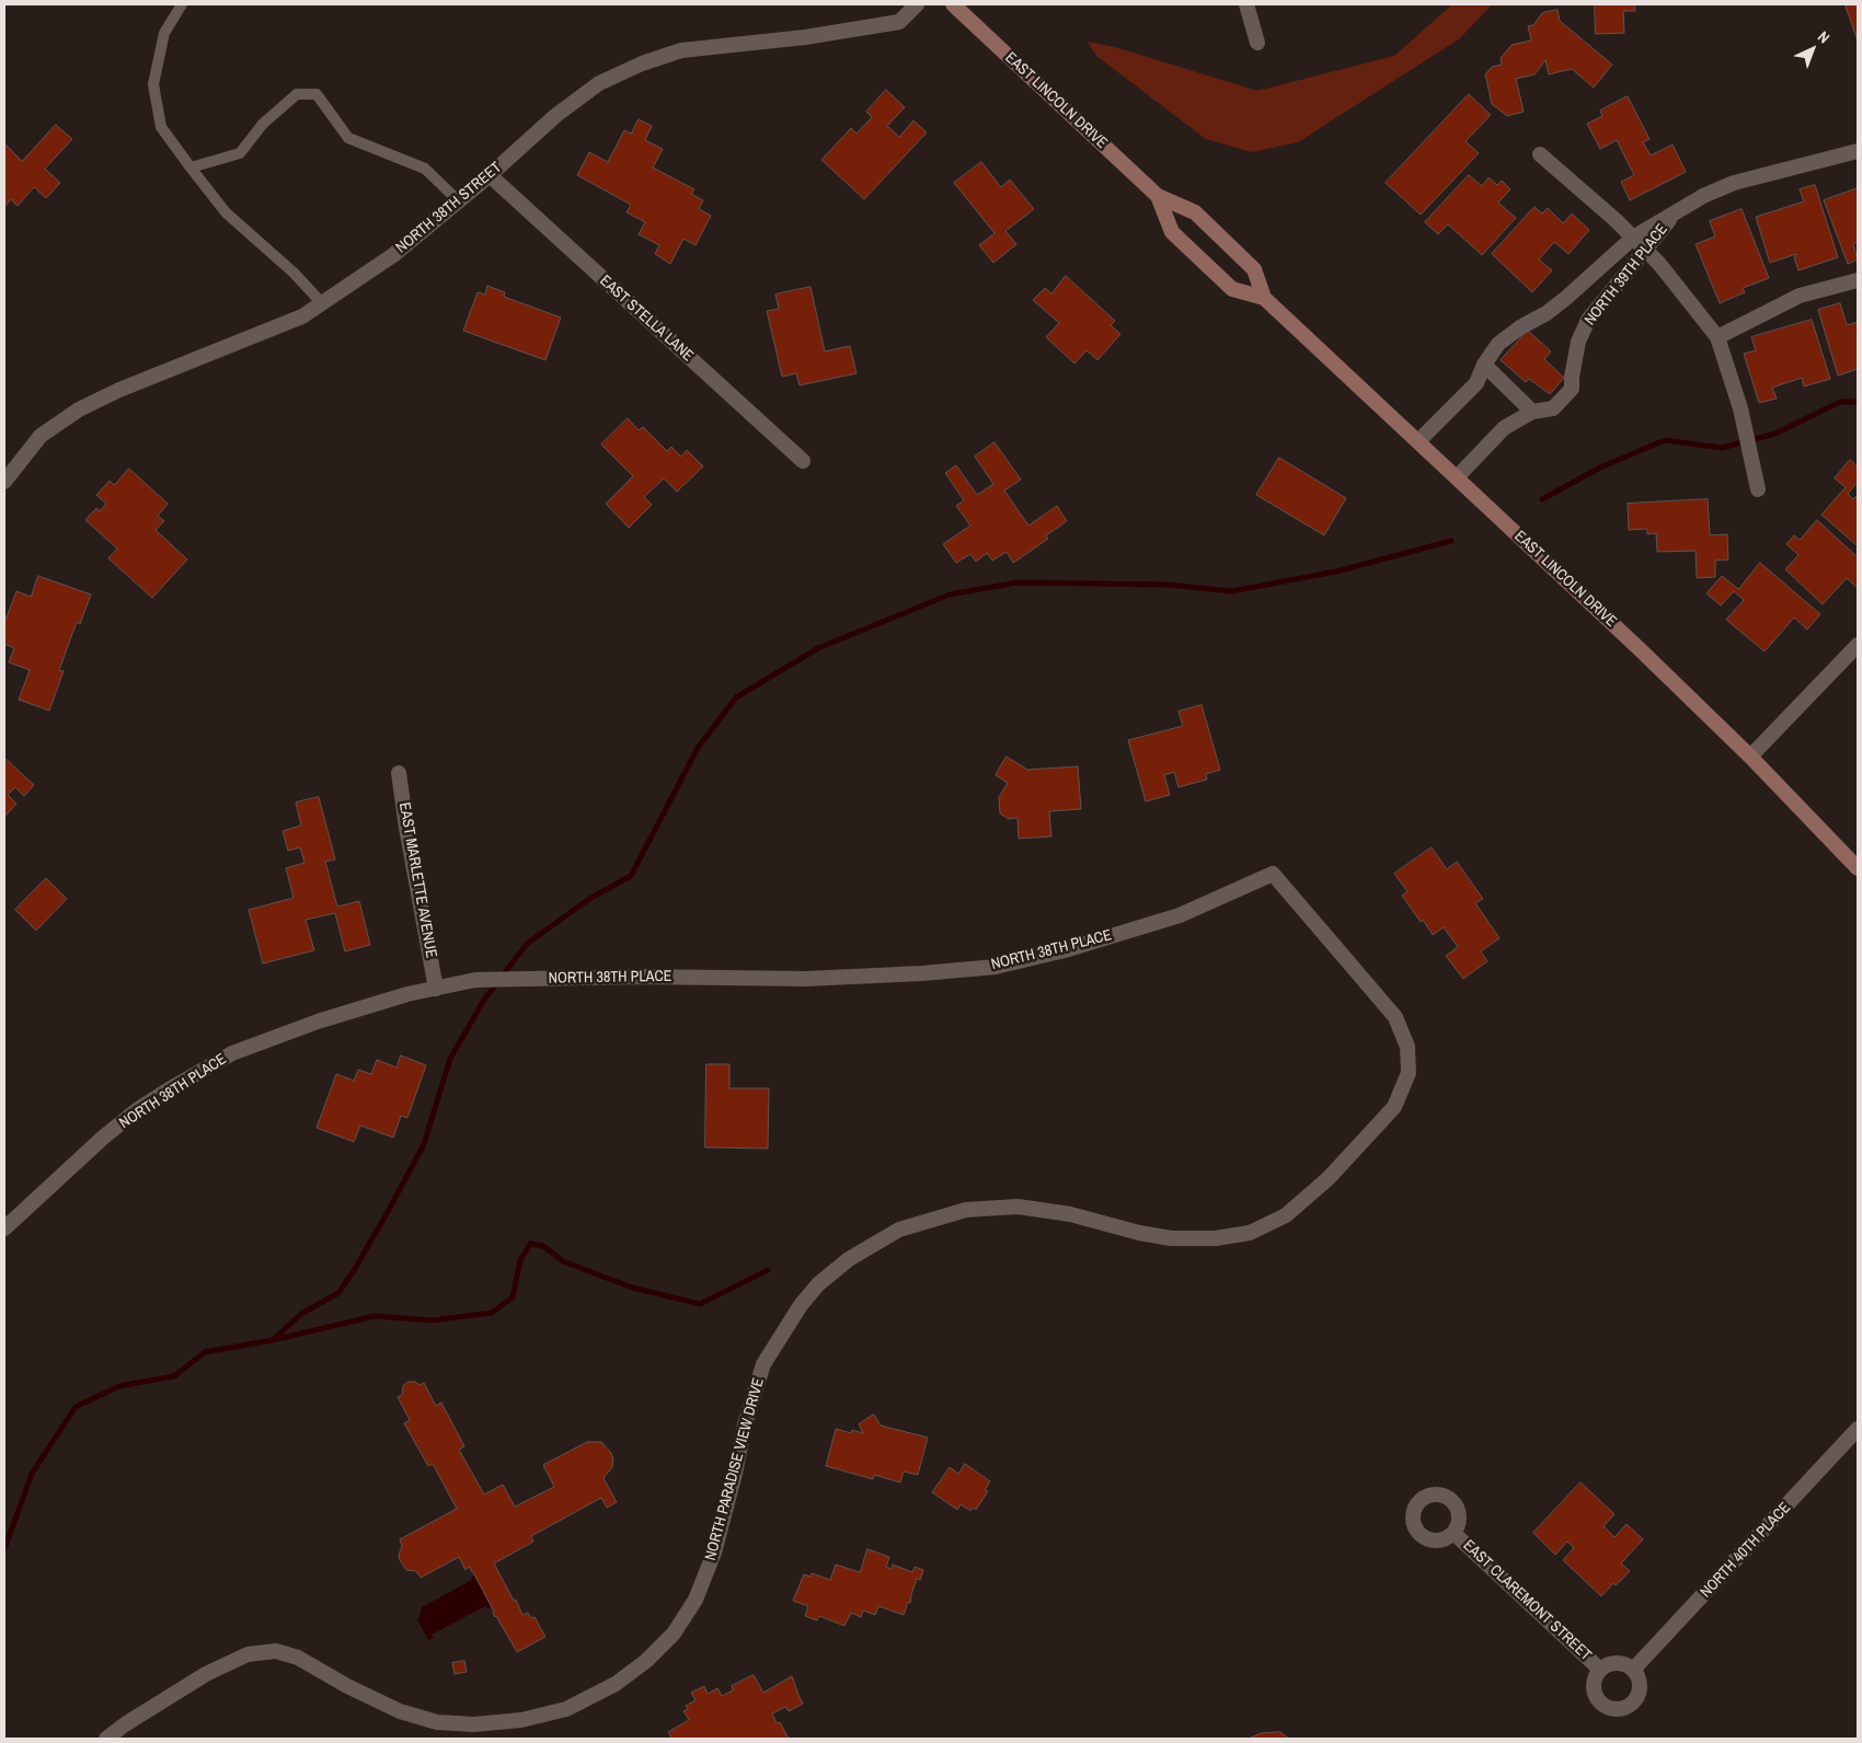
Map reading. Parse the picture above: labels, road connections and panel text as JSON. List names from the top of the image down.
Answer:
{
  "streets": {
    "main road": ["EAST LINCOLN DRIVE"],
    "street": [
      "NORTH 38TH STREET",
      "NORTH 39TH PLACE",
      "EAST STELLA LANE",
      "EAST MARLETTE AVENUE",
      "NORTH 38TH PLACE",
      "NORTH PARADISE VIEW DRIVE",
      "NORTH 40TH PLACE",
      "EAST CLAREMONT STREET"
    ]
  },
  "crossings": [
    ["EAST LINCOLN DRIVE", "NORTH 39TH PLACE"],
    ["NORTH 38TH STREET", "EAST STELLA LANE"],
    ["EAST MARLETTE AVENUE", "NORTH 38TH PLACE"],
    ["NORTH 38TH PLACE", "NORTH PARADISE VIEW DRIVE"],
    ["NORTH 40TH PLACE", "EAST CLAREMONT STREET"]
  ],
  "north": "top right"
}
